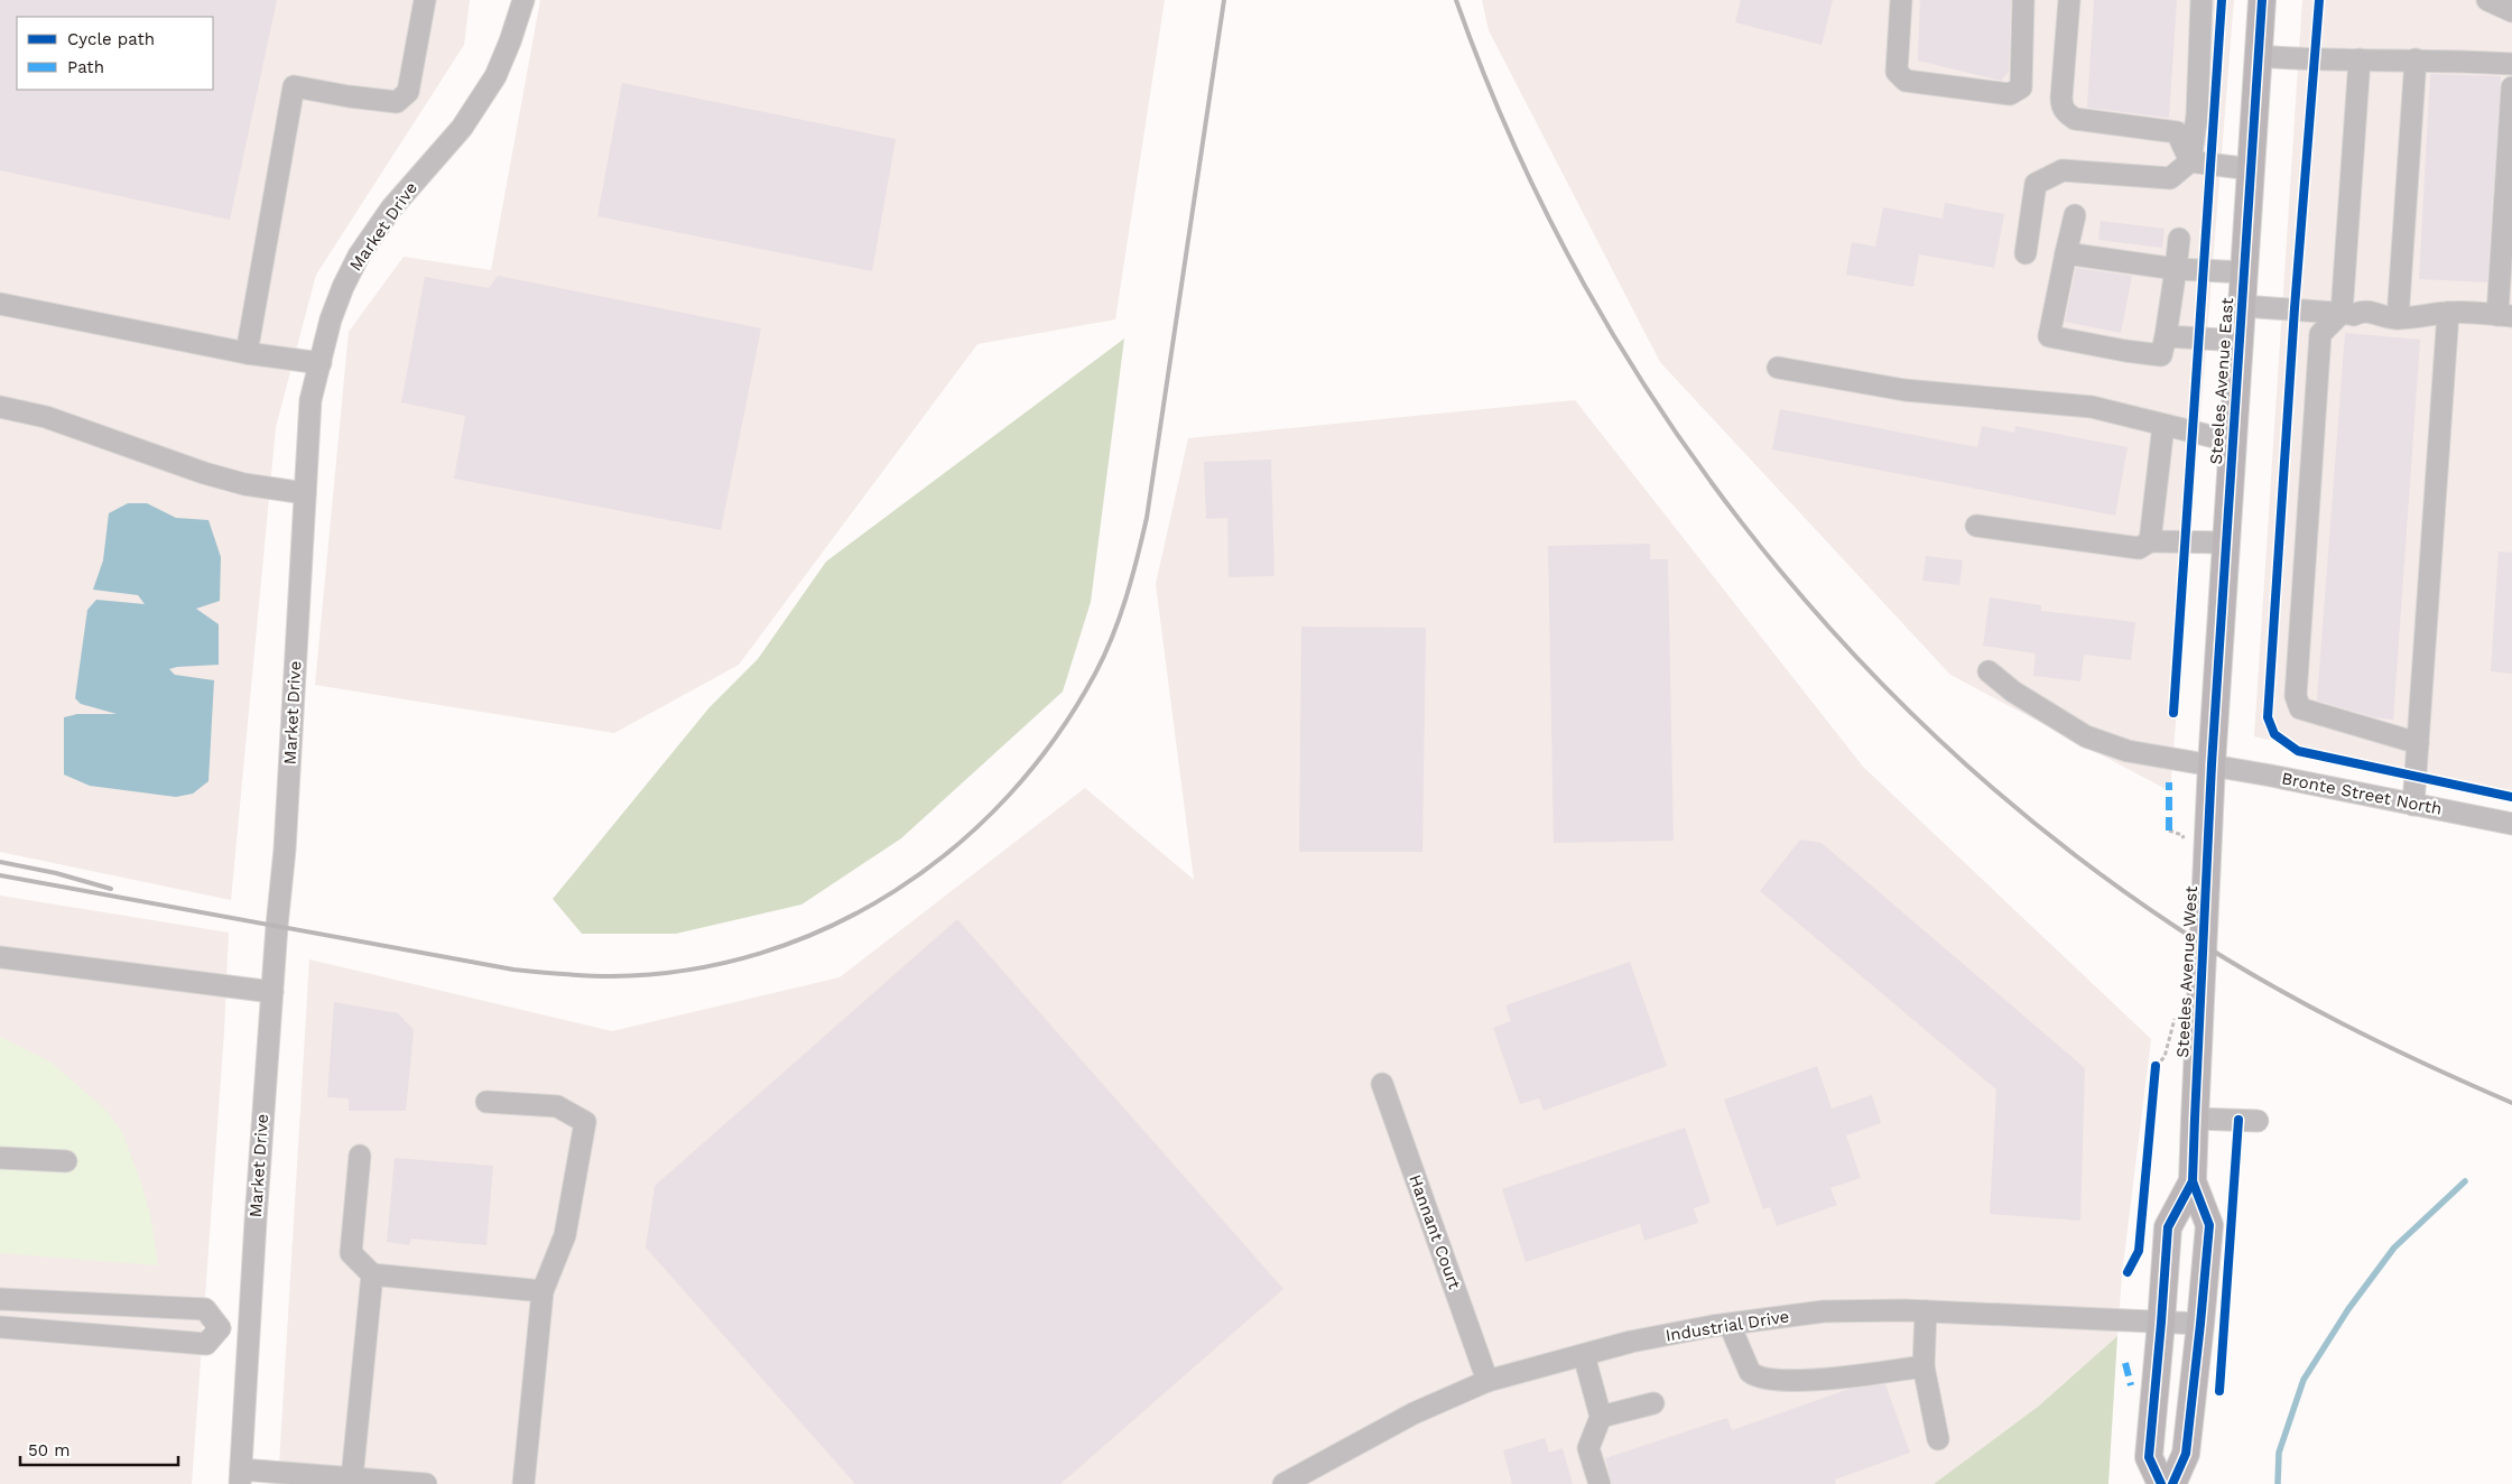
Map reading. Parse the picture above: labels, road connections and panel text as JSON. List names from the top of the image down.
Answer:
{
  "streets": {
    "main road": ["Steeles Avenue East", "Steeles Avenue West"],
    "street": [
      "Market Drive",
      "Bronte Street North",
      "Hannant Court",
      "Industrial Drive"
    ]
  },
  "crossings": [
    ["Steeles Avenue East", "Bronte Street North"],
    ["Steeles Avenue East", "Steeles Avenue West"],
    ["Bronte Street North", "Steeles Avenue West"],
    ["Steeles Avenue West", "Industrial Drive"],
    ["Hannant Court", "Industrial Drive"]
  ],
  "legend": ["Cycle path", "Path"],
  "scale_bar": "50 m"
}
